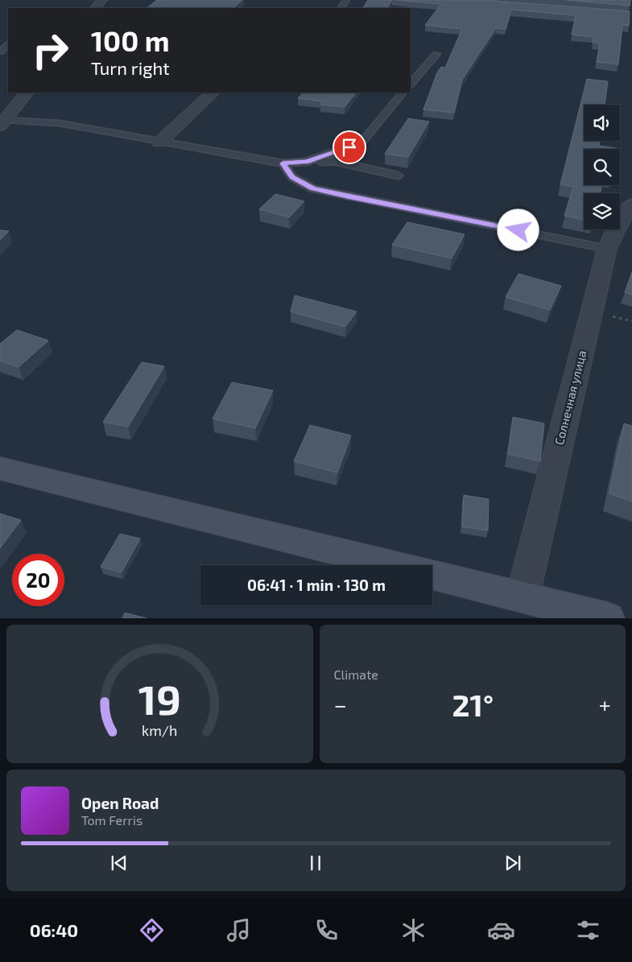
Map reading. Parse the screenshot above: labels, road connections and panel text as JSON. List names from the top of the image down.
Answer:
{
  "streets": {
    "street": ["Солнечная улица"]
  },
  "page": {
    "turn": ["100 m", "Turn right"],
    "limit": "20",
    "trip": "06:41 · 1 min · 130 m",
    "tile": "Climate",
    "heat": ["−", "21°", "+"],
    "song": ["Open Road", "Tom Ferris"],
    "tabs": "06:40",
    "gauge": ["19", "km/h"]
  }
}
